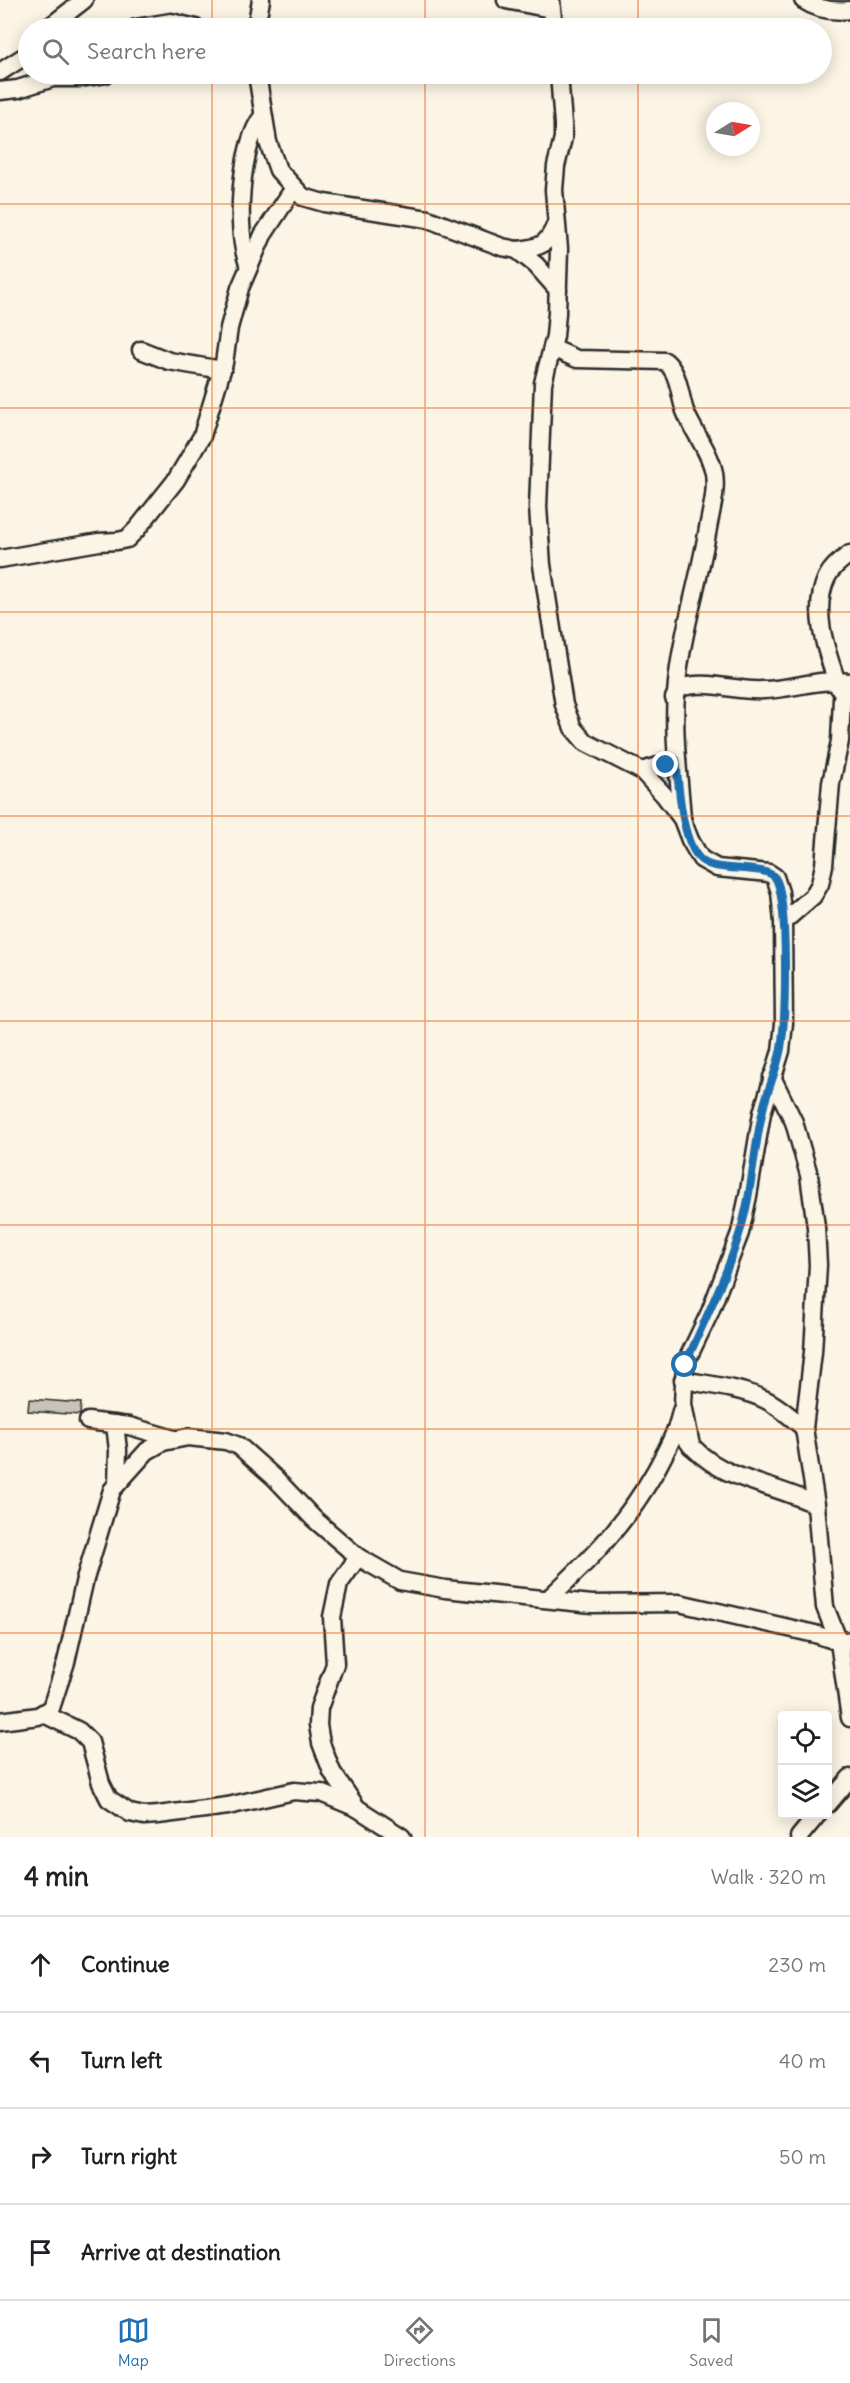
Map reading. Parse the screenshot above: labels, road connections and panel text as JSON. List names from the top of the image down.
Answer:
{
  "north": "right",
  "page": {
    "search": "Search here",
    "heading": ["4 min", "Walk · 320 m"],
    "list": [
      ["Continue", "230 m"],
      ["Turn left", "40 m"],
      ["Turn right", "50 m"],
      "Arrive at destination"
    ],
    "nav": ["Map", "Directions", "Saved"]
  }
}
